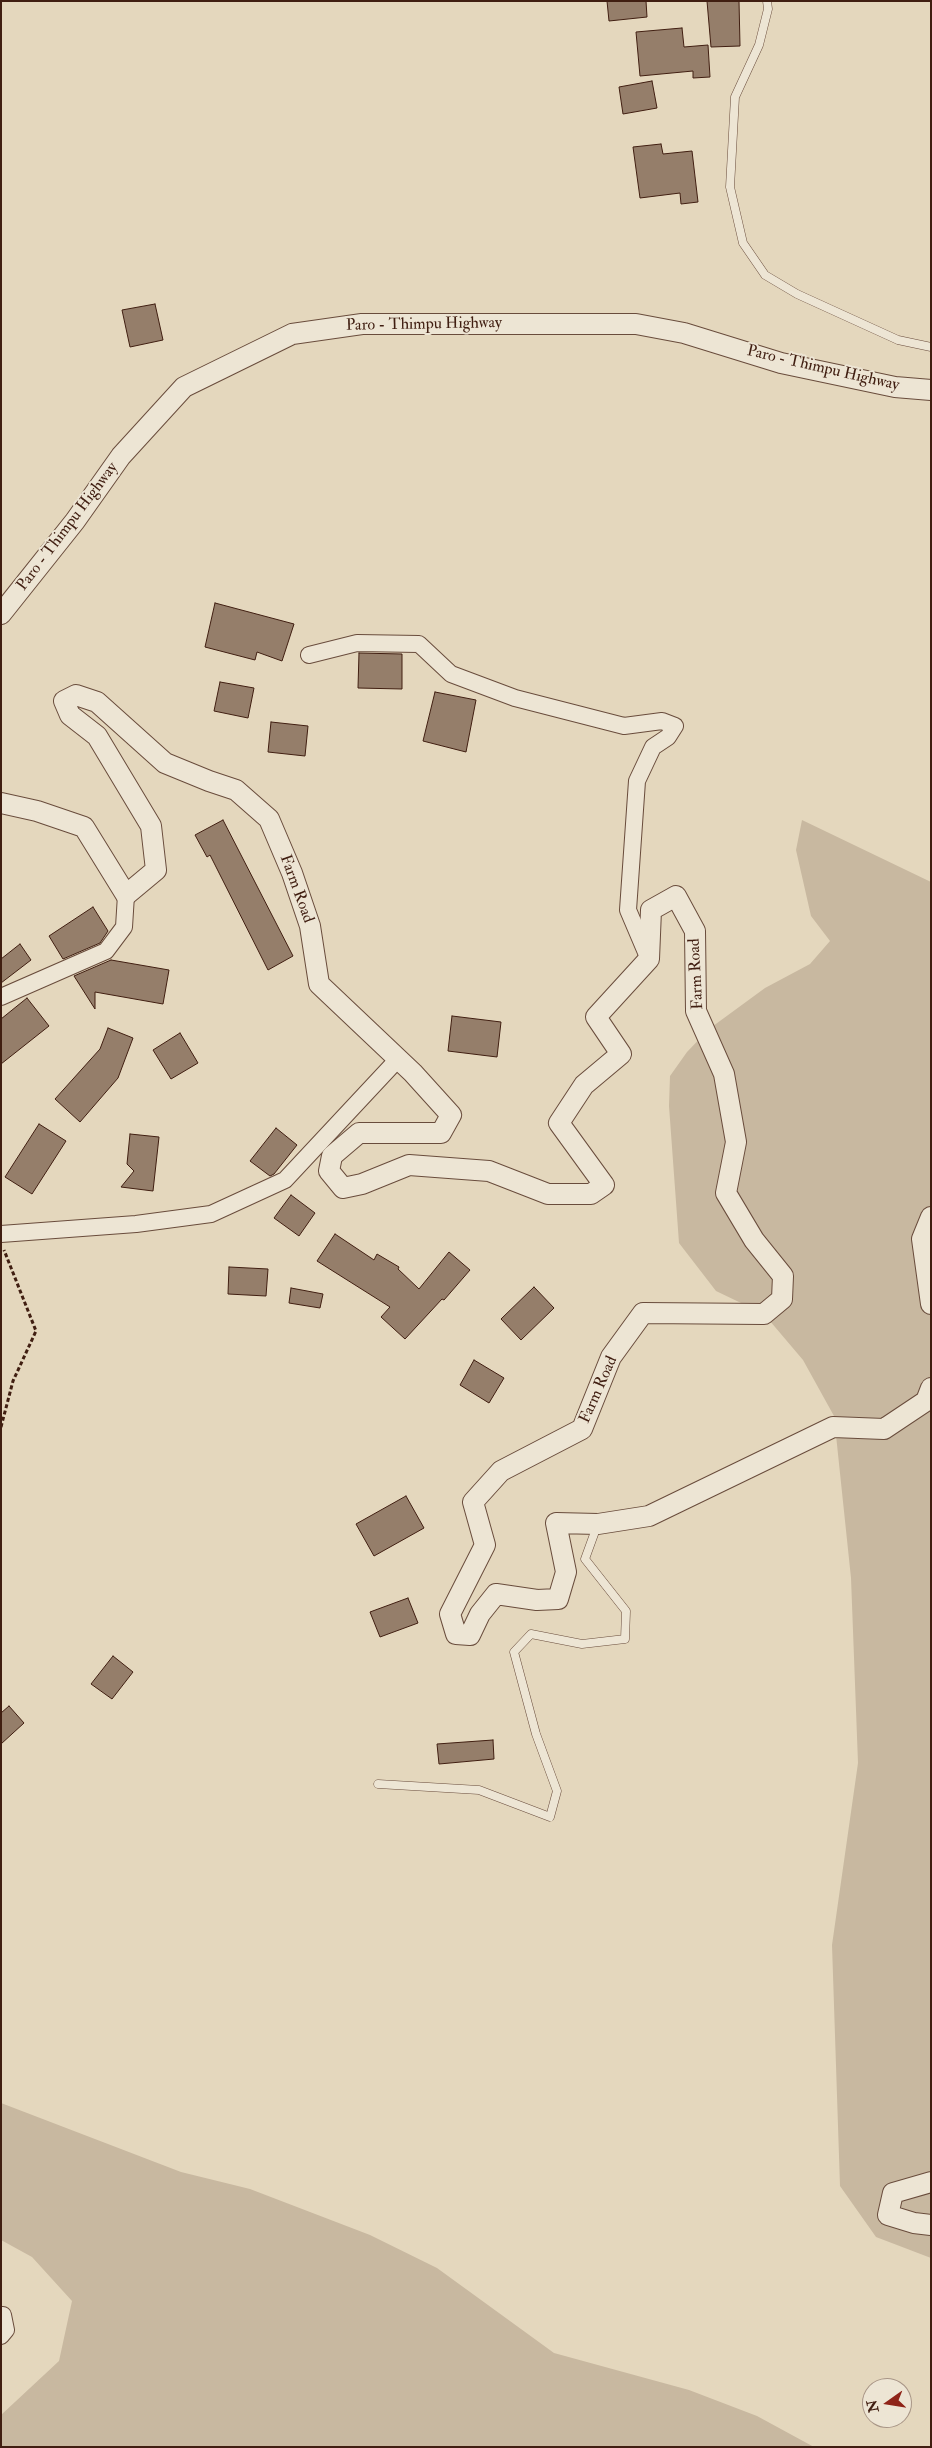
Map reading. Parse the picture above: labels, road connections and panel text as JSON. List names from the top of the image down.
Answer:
{
  "streets": {
    "street": ["Paro - Thimpu Highway", "Farm Road"]
  },
  "north": "left"
}
